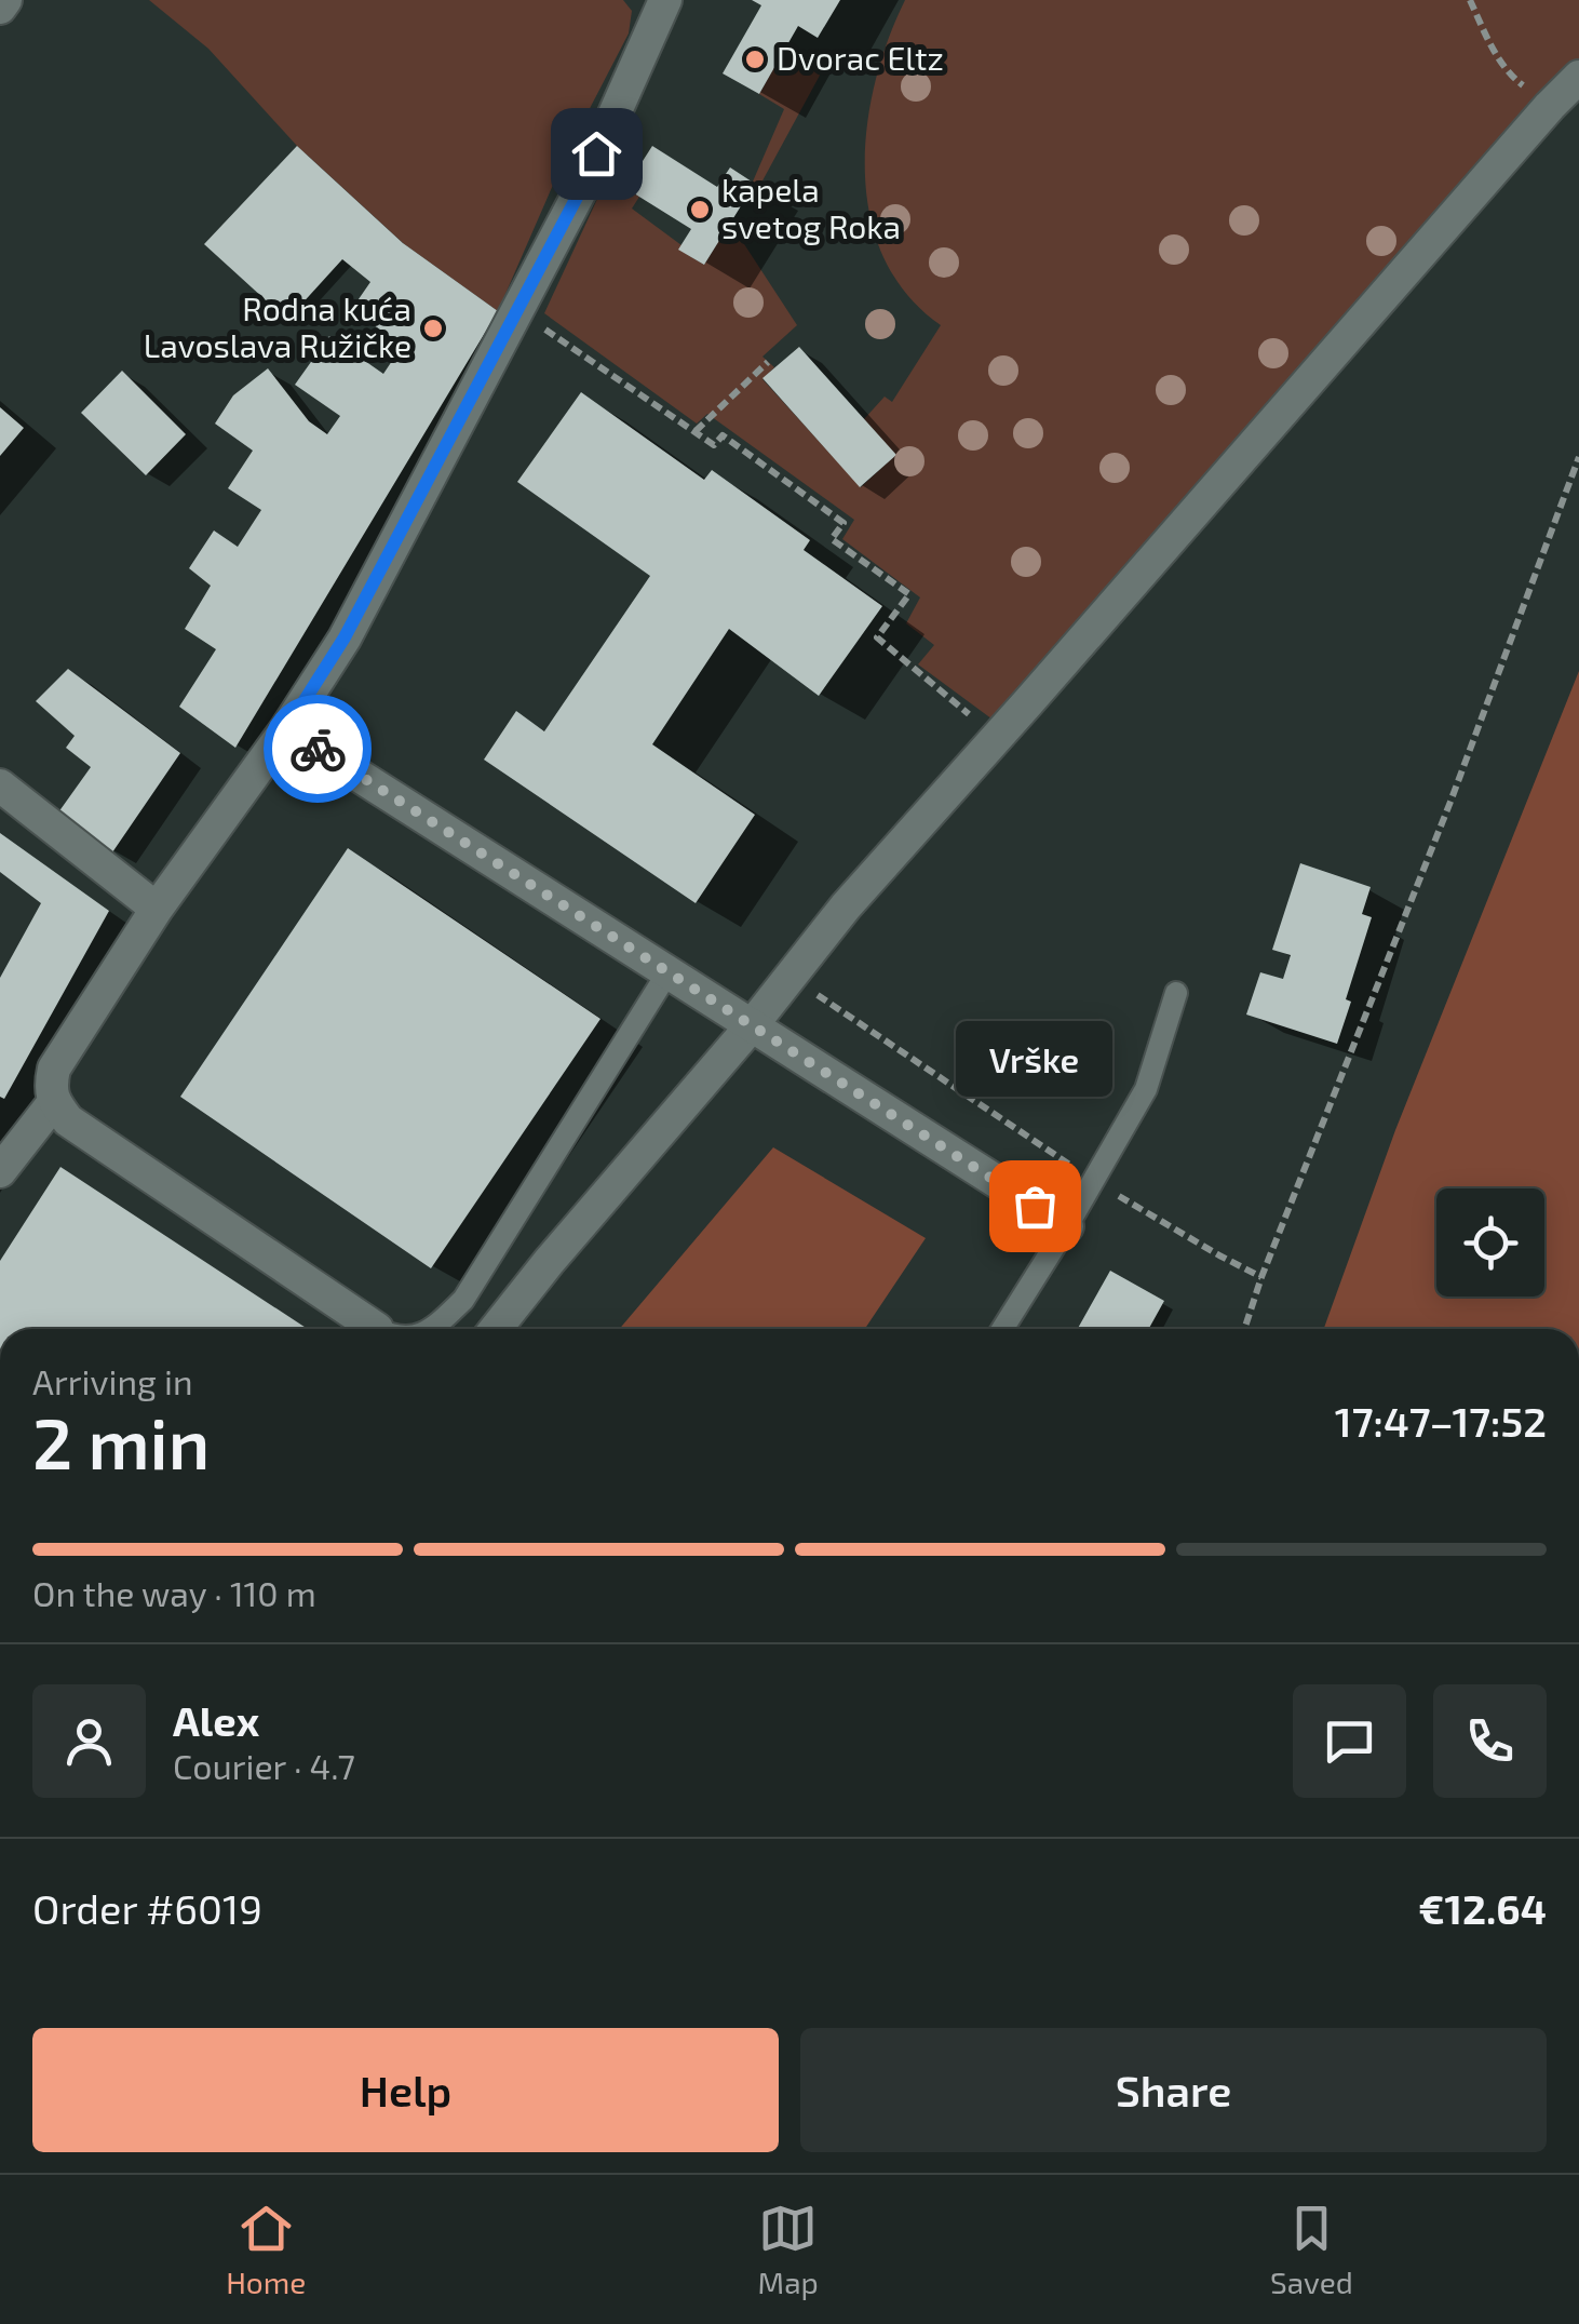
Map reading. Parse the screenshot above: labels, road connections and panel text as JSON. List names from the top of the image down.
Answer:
{
  "places": [
    "Dvorac Eltz",
    "kapela svetog Roka",
    "Rodna kuća Lavoslava Ružičke",
    "Vrške"
  ],
  "page": {
    "bubble": "Vrške",
    "heading": ["2 min", "Arriving in", "17:47–17:52"],
    "panel": [
      "Alex",
      "Courier · 4.7",
      "Order #6019",
      "€12.64"
    ],
    "bar": "On the way · 110 m",
    "buttons": ["Help", "Share"],
    "tabs": ["Home", "Map", "Saved"]
  }
}
